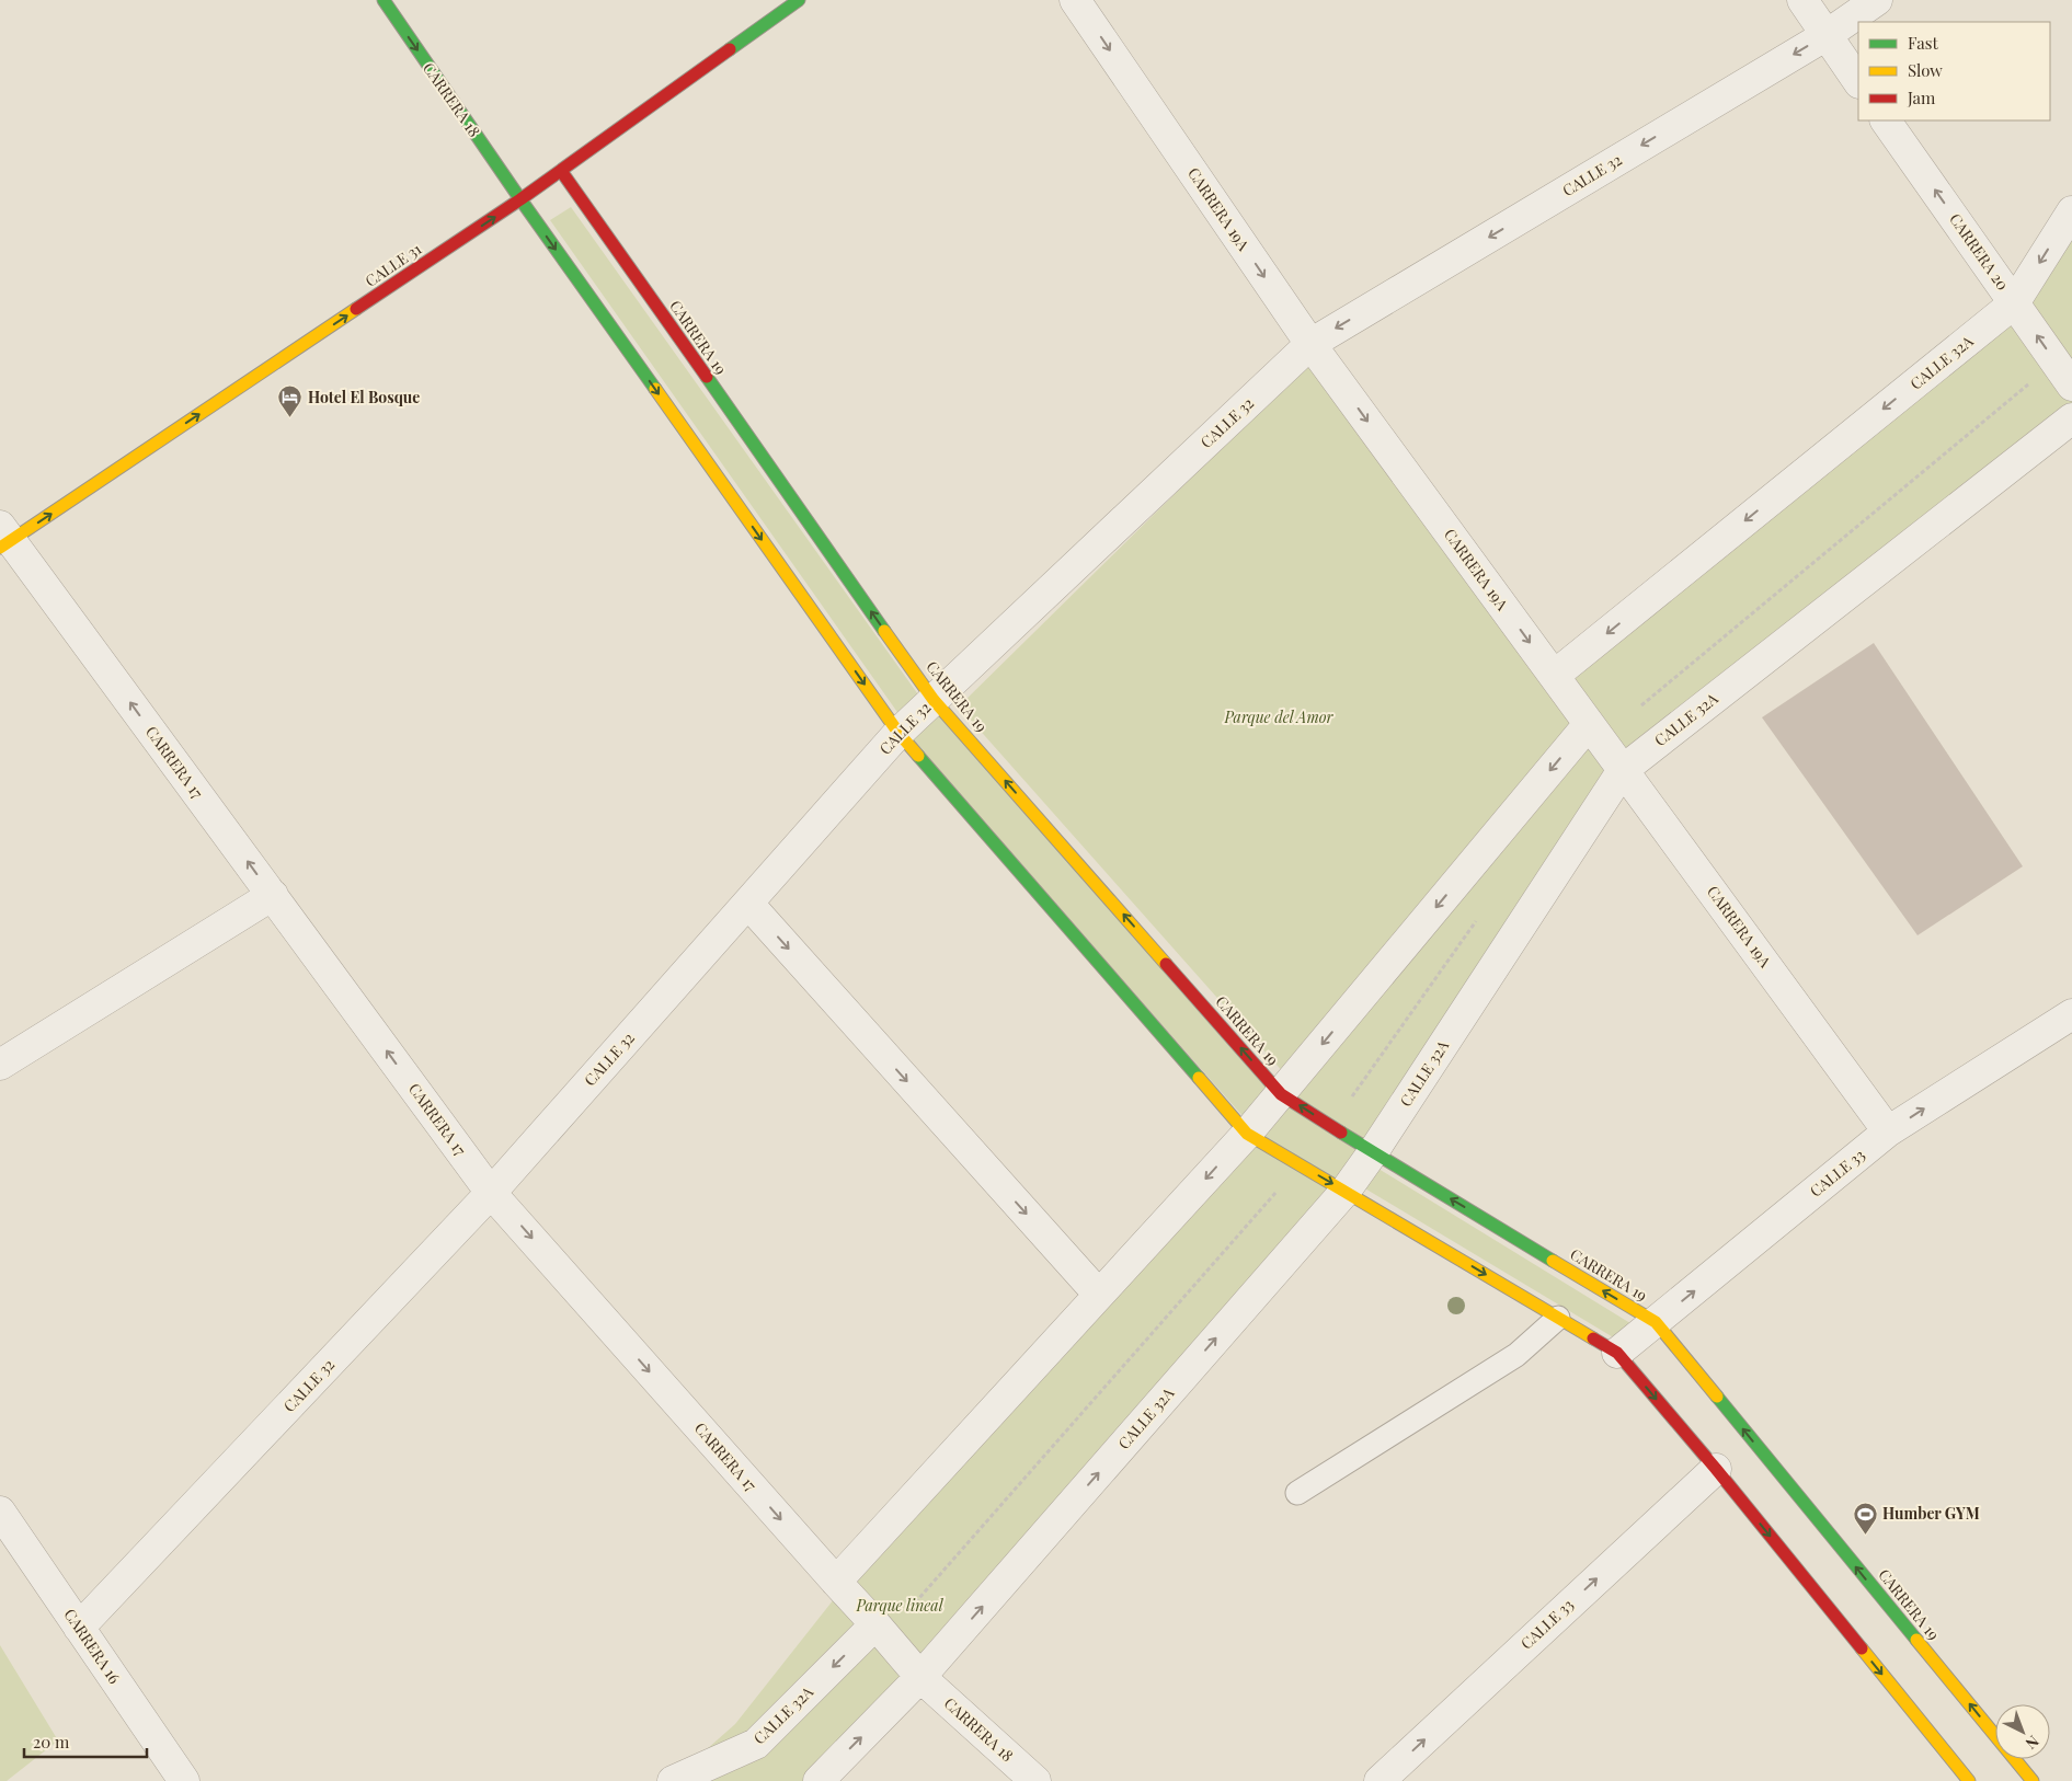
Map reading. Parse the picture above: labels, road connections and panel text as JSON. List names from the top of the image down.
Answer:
{
  "streets": {
    "main road": ["CARRERA 18", "CALLE 31", "CARRERA 19"],
    "street": [
      "CALLE 32",
      "CARRERA 19A",
      "CARRERA 20",
      "CALLE 32A",
      "CARRERA 17",
      "CALLE 33",
      "CARRERA 16"
    ]
  },
  "crossings": [
    ["CARRERA 18", "CALLE 31"],
    ["CARRERA 18", "CALLE 32A"],
    ["CARRERA 18", "CARRERA 17"],
    ["CALLE 32", "CARRERA 19A"],
    ["CALLE 32", "CARRERA 19"],
    ["CALLE 32", "CARRERA 17"],
    ["CALLE 32", "CARRERA 16"],
    ["CARRERA 19A", "CALLE 32A"],
    ["CARRERA 19A", "CALLE 33"],
    ["CARRERA 20", "CALLE 32A"],
    ["CALLE 31", "CARRERA 19"],
    ["CALLE 31", "CARRERA 17"],
    ["CARRERA 19", "CALLE 32A"],
    ["CARRERA 19", "CALLE 33"],
    ["CALLE 32A", "CARRERA 17"]
  ],
  "one_way": [
    "CARRERA 18",
    "CARRERA 19A",
    "CARRERA 20",
    "CALLE 31",
    "CALLE 33"
  ],
  "parks": ["Parque del Amor", "Parque lineal"],
  "places": {
    "hotel": ["Hotel El Bosque"],
    "sports": ["Humber GYM"]
  },
  "legend": ["Fast", "Slow", "Jam"],
  "scale_bar": "20 m",
  "north": "bottom right"
}
